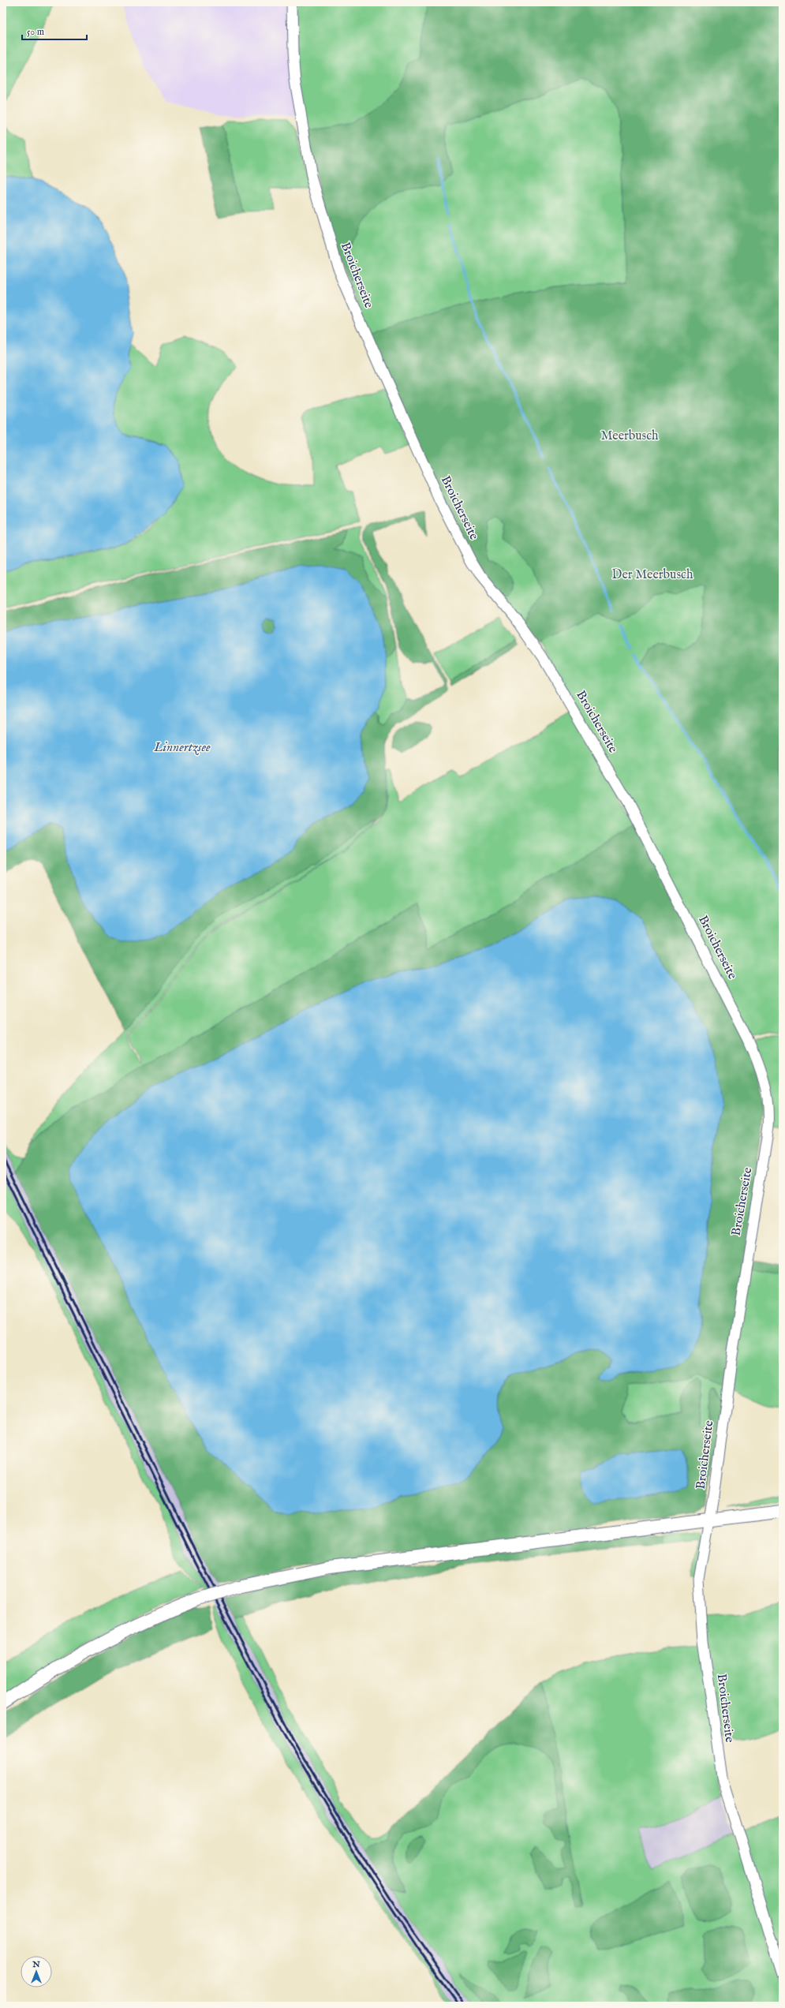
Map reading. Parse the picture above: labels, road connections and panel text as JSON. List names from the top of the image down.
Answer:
{
  "streets": {
    "street": ["Broicherseite"]
  },
  "water": ["Linnertzsee"],
  "parks": ["Meerbusch", "Der Meerbusch"],
  "scale_bar": "50 m",
  "north": "top"
}
